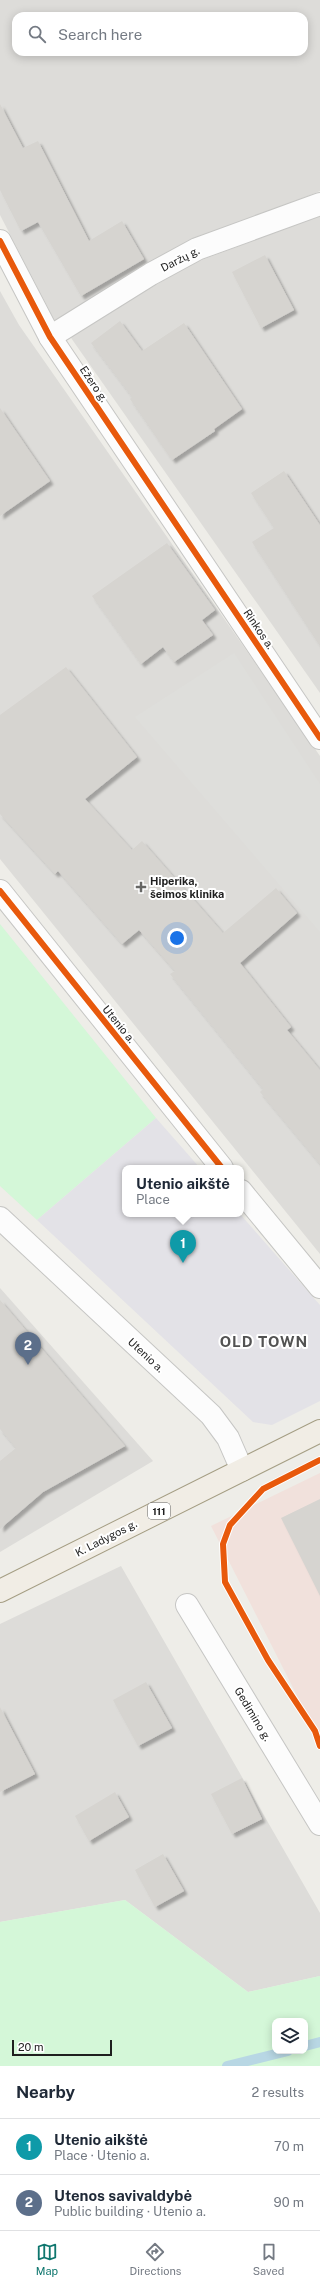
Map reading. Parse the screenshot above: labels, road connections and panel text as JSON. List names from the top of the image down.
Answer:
{
  "streets": {
    "main road": ["111", "K. Ladygos g."],
    "street": [
      "Daržų g.",
      "Ežero g.",
      "Rinkos a.",
      "Utenio a.",
      "Gedimino g."
    ]
  },
  "crossings": [
    ["Daržų g.", "Ežero g."],
    ["Ežero g.", "Rinkos a."],
    ["Utenio a.", "K. Ladygos g."]
  ],
  "districts": ["OLD TOWN"],
  "places": {
    "health": ["Hiperika, šeimos klinika"]
  },
  "scale_bar": "20 m",
  "page": {
    "search": "Search here",
    "popup": ["Utenio aikštė", "Place"],
    "pins": ["1", "2"],
    "scale": "20 m",
    "heading": ["Nearby", "2 results"],
    "list": [
      {
        "mark": "1",
        "name": "Utenio aikštė",
        "note": "Place · Utenio a.",
        "value": "70 m"
      },
      {
        "mark": "2",
        "name": "Utenos savivaldybė",
        "note": "Public building · Utenio a.",
        "value": "90 m"
      }
    ],
    "nav": ["Map", "Directions", "Saved"]
  }
}
